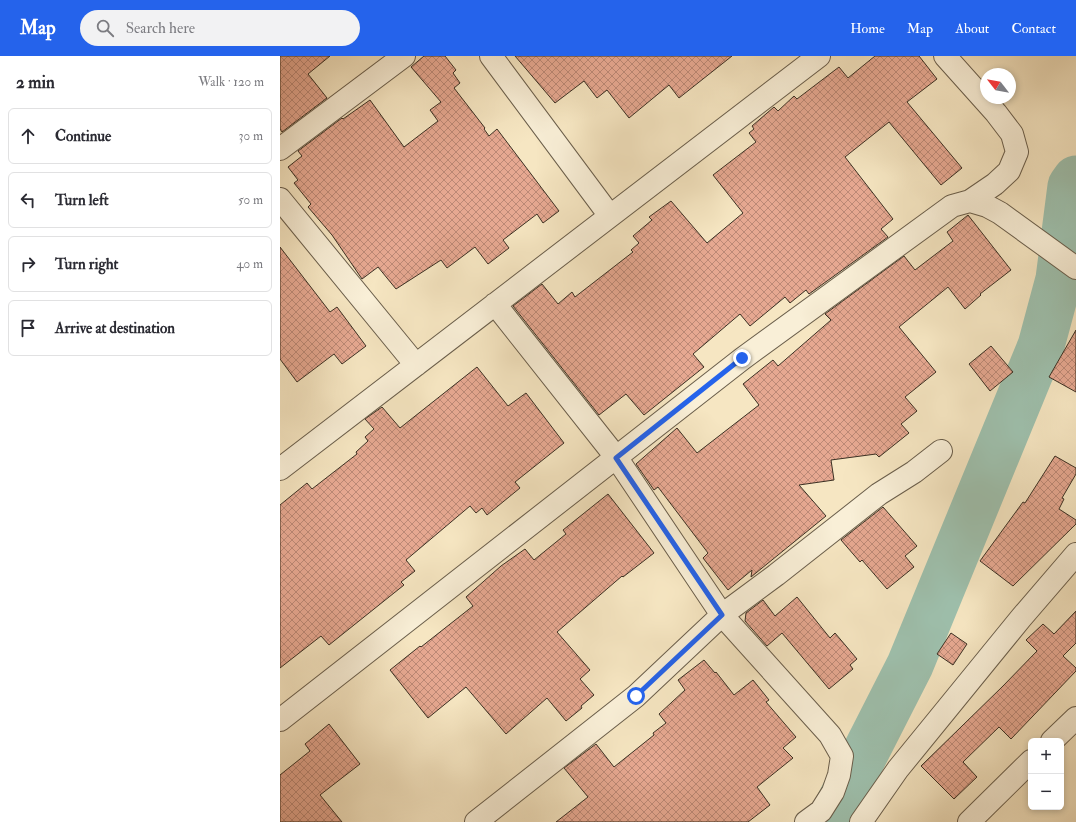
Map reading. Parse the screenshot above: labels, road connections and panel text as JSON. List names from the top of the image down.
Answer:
{
  "north": "top left",
  "page": {
    "header": "Map",
    "search": "Search here",
    "nav": [
      "Home",
      "Map",
      "About",
      "Contact"
    ],
    "heading": ["2 min", "Walk · 120 m"],
    "list": [
      ["Continue", "30 m"],
      ["Turn left", "50 m"],
      ["Turn right", "40 m"],
      "Arrive at destination"
    ],
    "map_buttons": ["+", "−"]
  }
}
